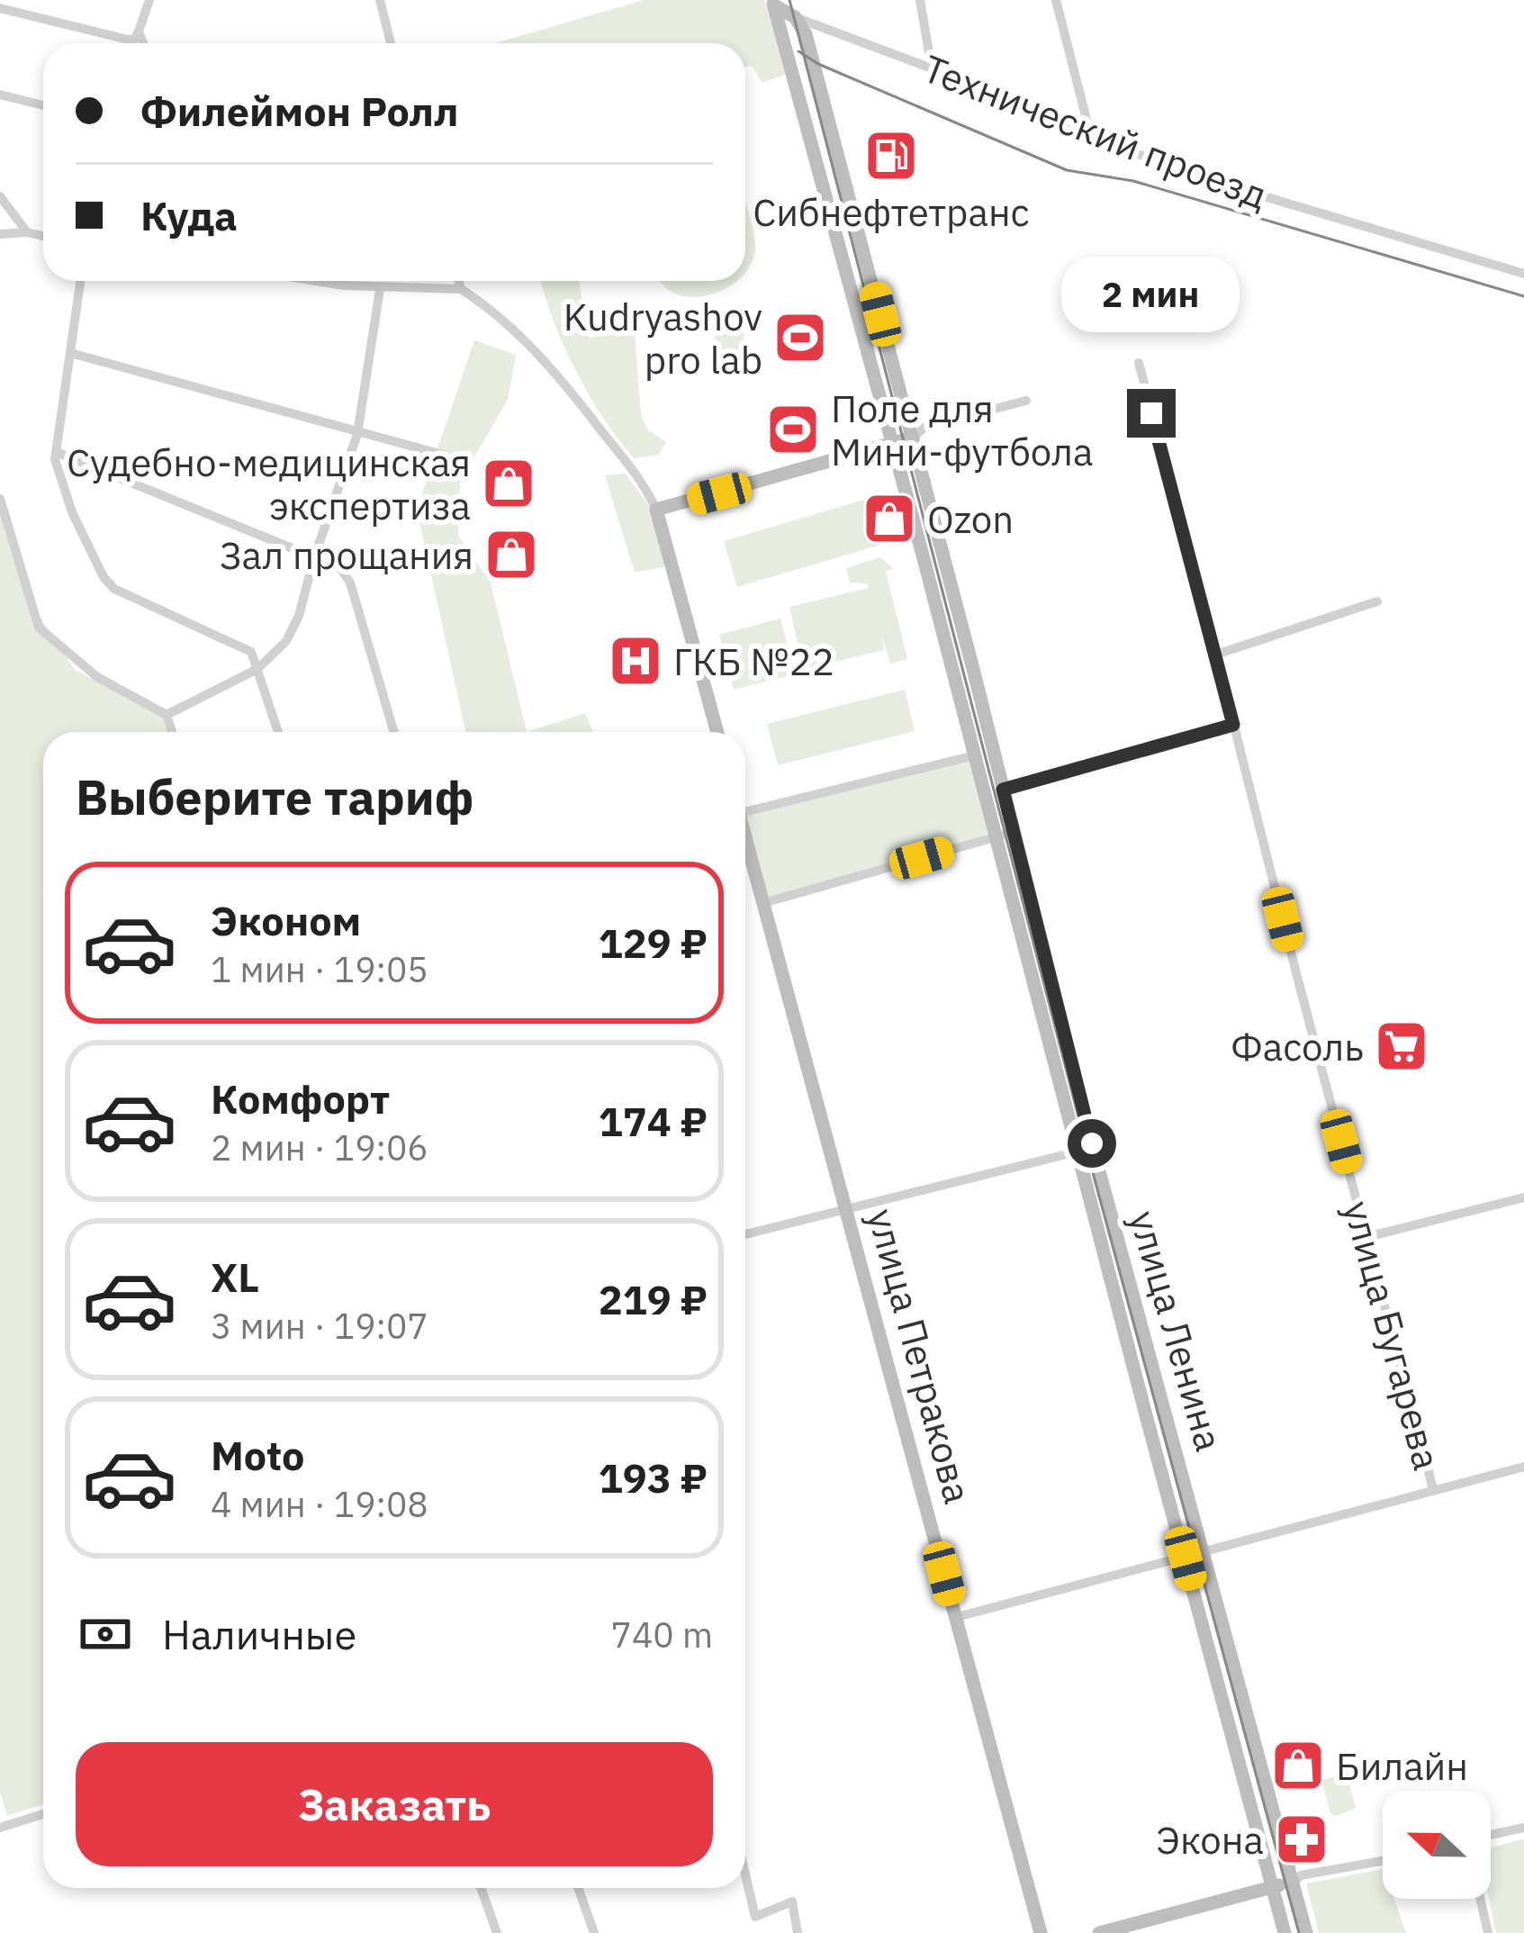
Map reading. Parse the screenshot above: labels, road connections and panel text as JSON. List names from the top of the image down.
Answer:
{
  "streets": {
    "main road": ["улица Ленина", "улица Петракова"],
    "street": ["Технический проезд", "улица Бугарева"]
  },
  "crossings": [
    ["Технический проезд", "улица Ленина"]
  ],
  "places": {
    "fuel station": ["Сибнефтетранс"],
    "sports": ["Kudryashov pro lab", "Поле для Мини-футбола"],
    "shop": [
      "Судебно-медицинская экспертиза",
      "Ozon",
      "Зал прощания",
      "Билайн"
    ],
    "hospital": ["ГКБ №22"],
    "supermarket": ["Фасоль"],
    "pharmacy": ["Экона"]
  },
  "north": "left",
  "page": {
    "banner": ["Филеймон Ролл", "Куда"],
    "bubble": "2 мин",
    "heading": "Выберите тариф",
    "list": [
      {
        "name": "Эконом",
        "note": "1 мин · 19:05",
        "value": "129 ₽"
      },
      {
        "name": "Комфорт",
        "note": "2 мин · 19:06",
        "value": "174 ₽"
      },
      {
        "name": "XL",
        "note": "3 мин · 19:07",
        "value": "219 ₽"
      },
      {
        "name": "Moto",
        "note": "4 мин · 19:08",
        "value": "193 ₽"
      }
    ],
    "pay": ["Наличные", "740 m"],
    "buttons": "Заказать"
  }
}
